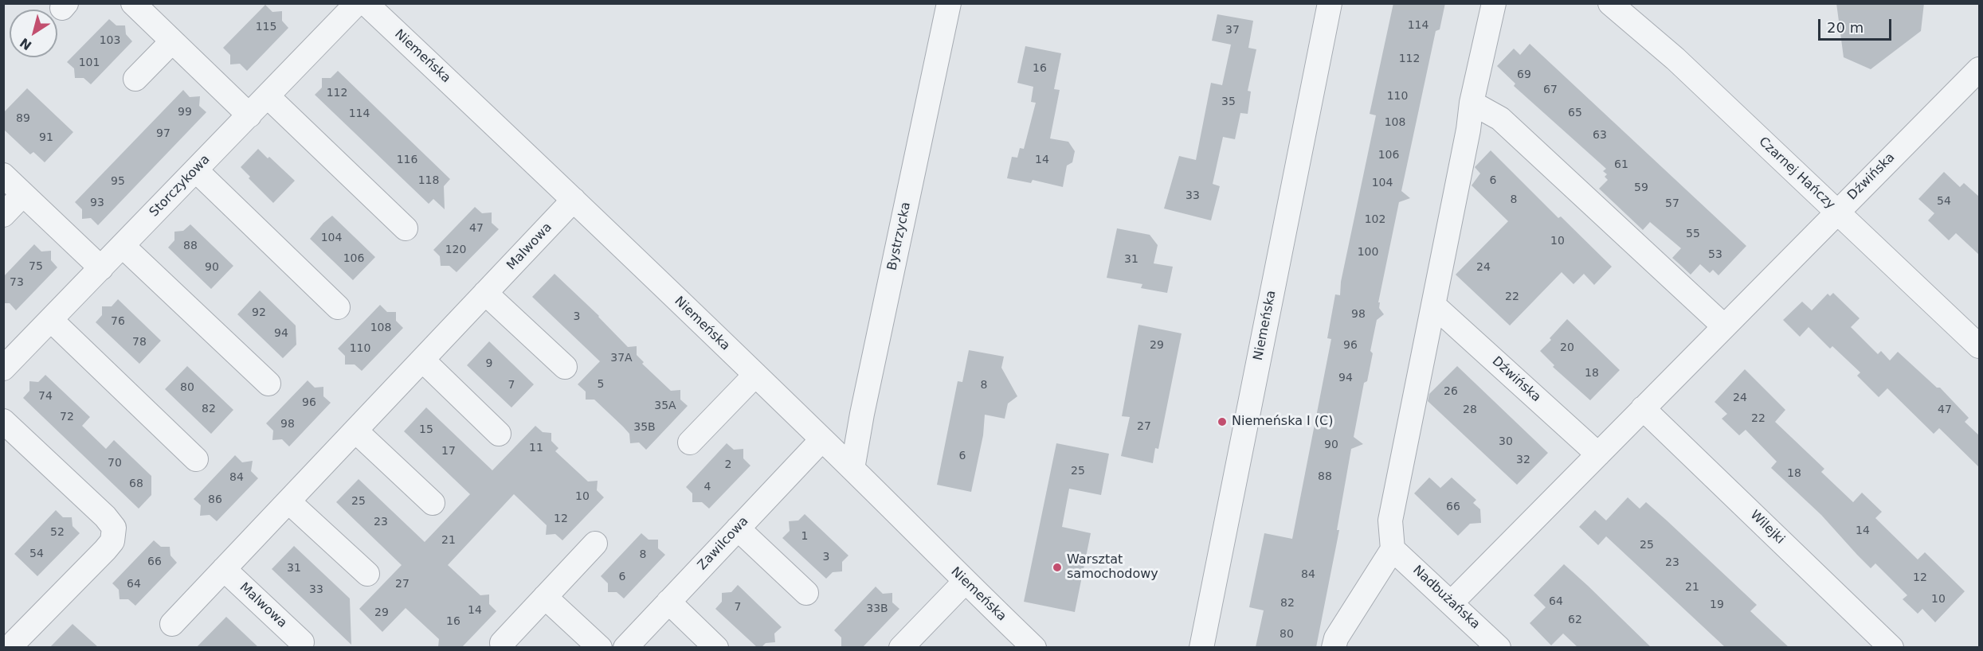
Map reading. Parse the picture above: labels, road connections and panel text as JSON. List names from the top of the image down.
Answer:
{
  "streets": {
    "street": [
      "Niemeńska",
      "Czarnej Hańczy",
      "Dźwińska",
      "Storczykowa",
      "Bystrzycka",
      "Malwowa",
      "Wilejki",
      "Zawilcowa",
      "Nadbużańska"
    ]
  },
  "crossings": [
    ["Niemeńska", "Bystrzycka"],
    ["Niemeńska", "Malwowa"],
    ["Niemeńska", "Zawilcowa"],
    ["Czarnej Hańczy", "Dźwińska"],
    ["Dźwińska", "Wilejki"],
    ["Dźwińska", "Nadbużańska"]
  ],
  "places": ["Niemeńska I (C)", "Warsztat samochodowy"],
  "house_numbers": [
    "114",
    "115",
    "37",
    "103",
    "112",
    "101",
    "16",
    "69",
    "67",
    "112",
    "110",
    "35",
    "99",
    "65",
    "114",
    "89",
    "108",
    "97",
    "63",
    "91",
    "106",
    "116",
    "14",
    "61",
    "118",
    "6",
    "95",
    "104",
    "59",
    "33",
    "8",
    "54",
    "93",
    "57",
    "102",
    "47",
    "55",
    "104",
    "10",
    "88",
    "120",
    "100",
    "53",
    "106",
    "31",
    "75",
    "90",
    "24",
    "73",
    "22",
    "92",
    "98",
    "3",
    "76",
    "108",
    "94",
    "78",
    "29",
    "96",
    "20",
    "110",
    "37A",
    "9",
    "18",
    "94",
    "5",
    "7",
    "8",
    "80",
    "26",
    "74",
    "24",
    "96",
    "35A",
    "82",
    "28",
    "47",
    "72",
    "22",
    "98",
    "27",
    "35B",
    "15",
    "30",
    "90",
    "11",
    "17",
    "6",
    "32",
    "70",
    "2",
    "25",
    "18",
    "88",
    "84",
    "68",
    "4",
    "10",
    "86",
    "25",
    "66",
    "12",
    "23",
    "14",
    "52",
    "1",
    "21",
    "25",
    "54",
    "8",
    "3",
    "66",
    "23",
    "31",
    "84",
    "6",
    "12",
    "64",
    "27",
    "21",
    "33",
    "10",
    "64",
    "82",
    "19",
    "7",
    "33B",
    "14",
    "29",
    "62",
    "16",
    "80"
  ],
  "scale_bar": "20 m",
  "north": "bottom left"
}
